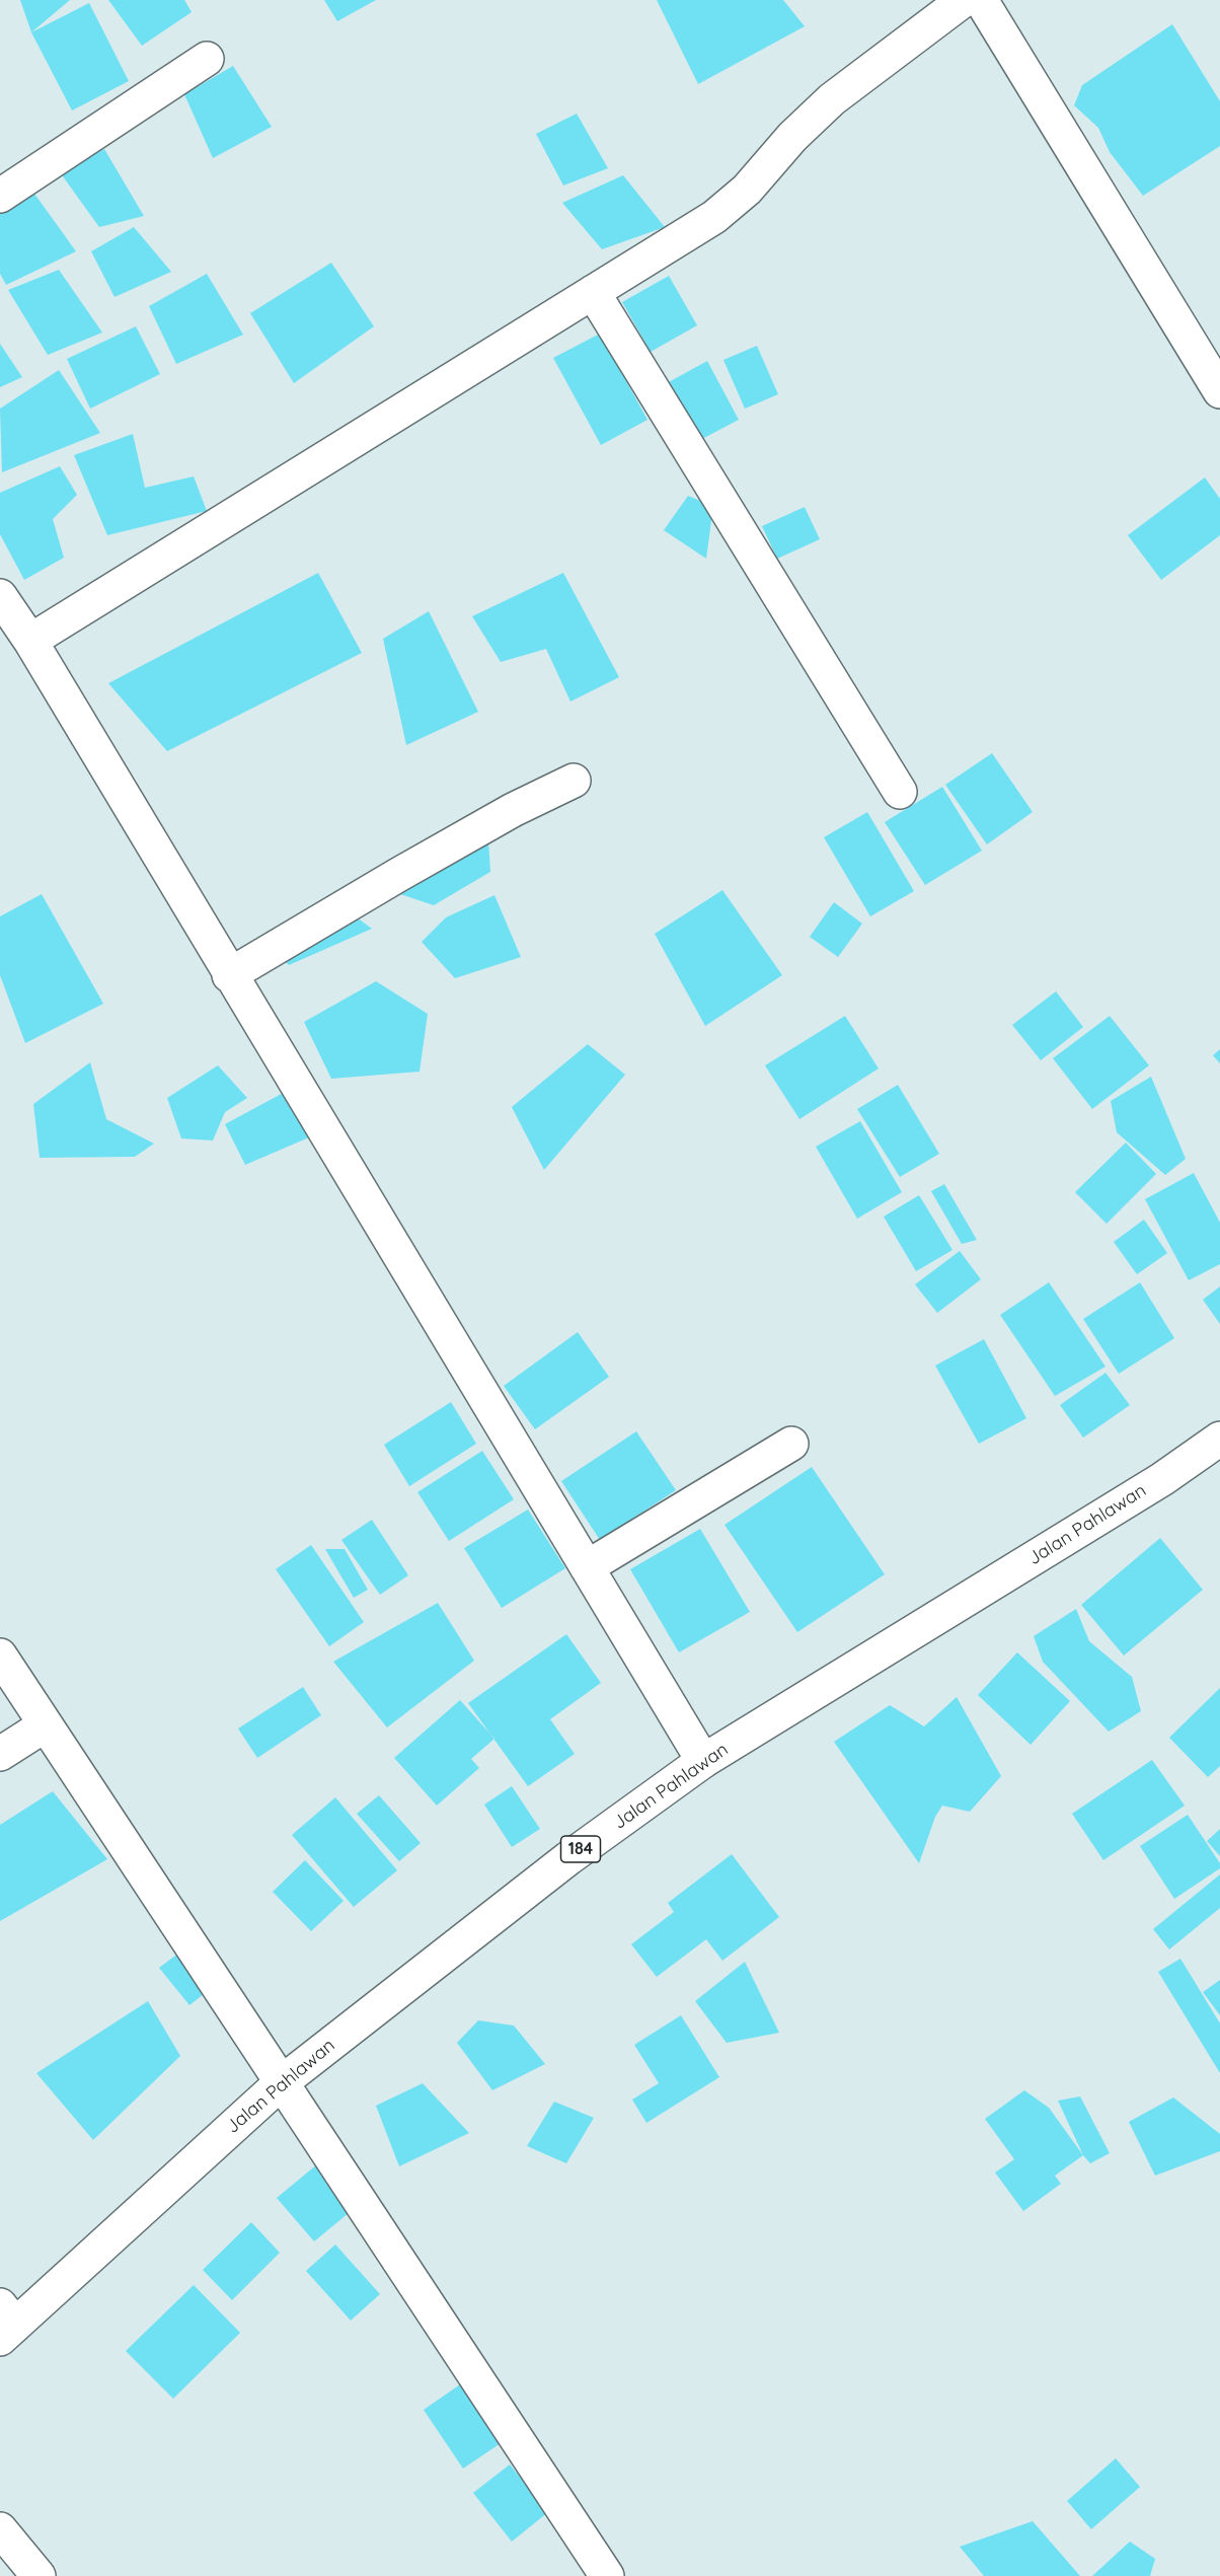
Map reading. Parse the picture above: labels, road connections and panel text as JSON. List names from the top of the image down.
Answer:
{
  "streets": {
    "street": ["Jalan Pahlawan", "184"]
  }
}
